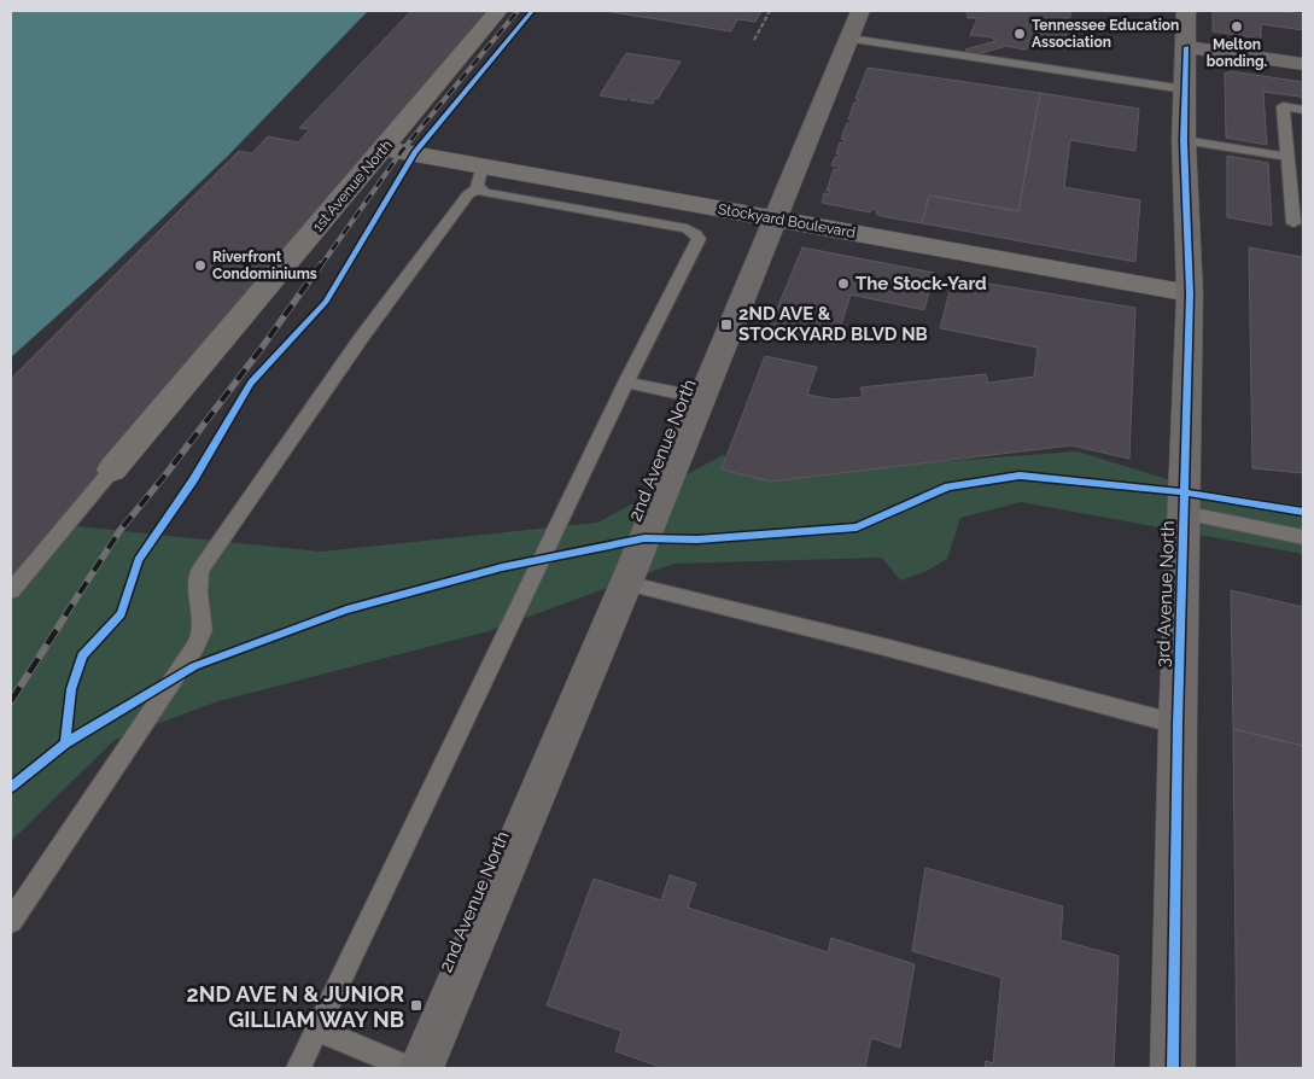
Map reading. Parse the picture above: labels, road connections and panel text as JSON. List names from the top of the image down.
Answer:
{
  "streets": {
    "street": [
      "1st Avenue North",
      "Stockyard Boulevard",
      "2nd Avenue North",
      "3rd Avenue North"
    ]
  },
  "crossings": [
    ["1st Avenue North", "Stockyard Boulevard"],
    ["Stockyard Boulevard", "2nd Avenue North"],
    ["Stockyard Boulevard", "3rd Avenue North"]
  ],
  "places": {
    "other": [
      "Melton bonding.",
      "Tennessee Education Association",
      "Riverfront Condominiums",
      "The Stock-Yard"
    ],
    "transit": ["2ND AVE & STOCKYARD BLVD NB", "2ND AVE N & JUNIOR GILLIAM WAY NB"]
  }
}
